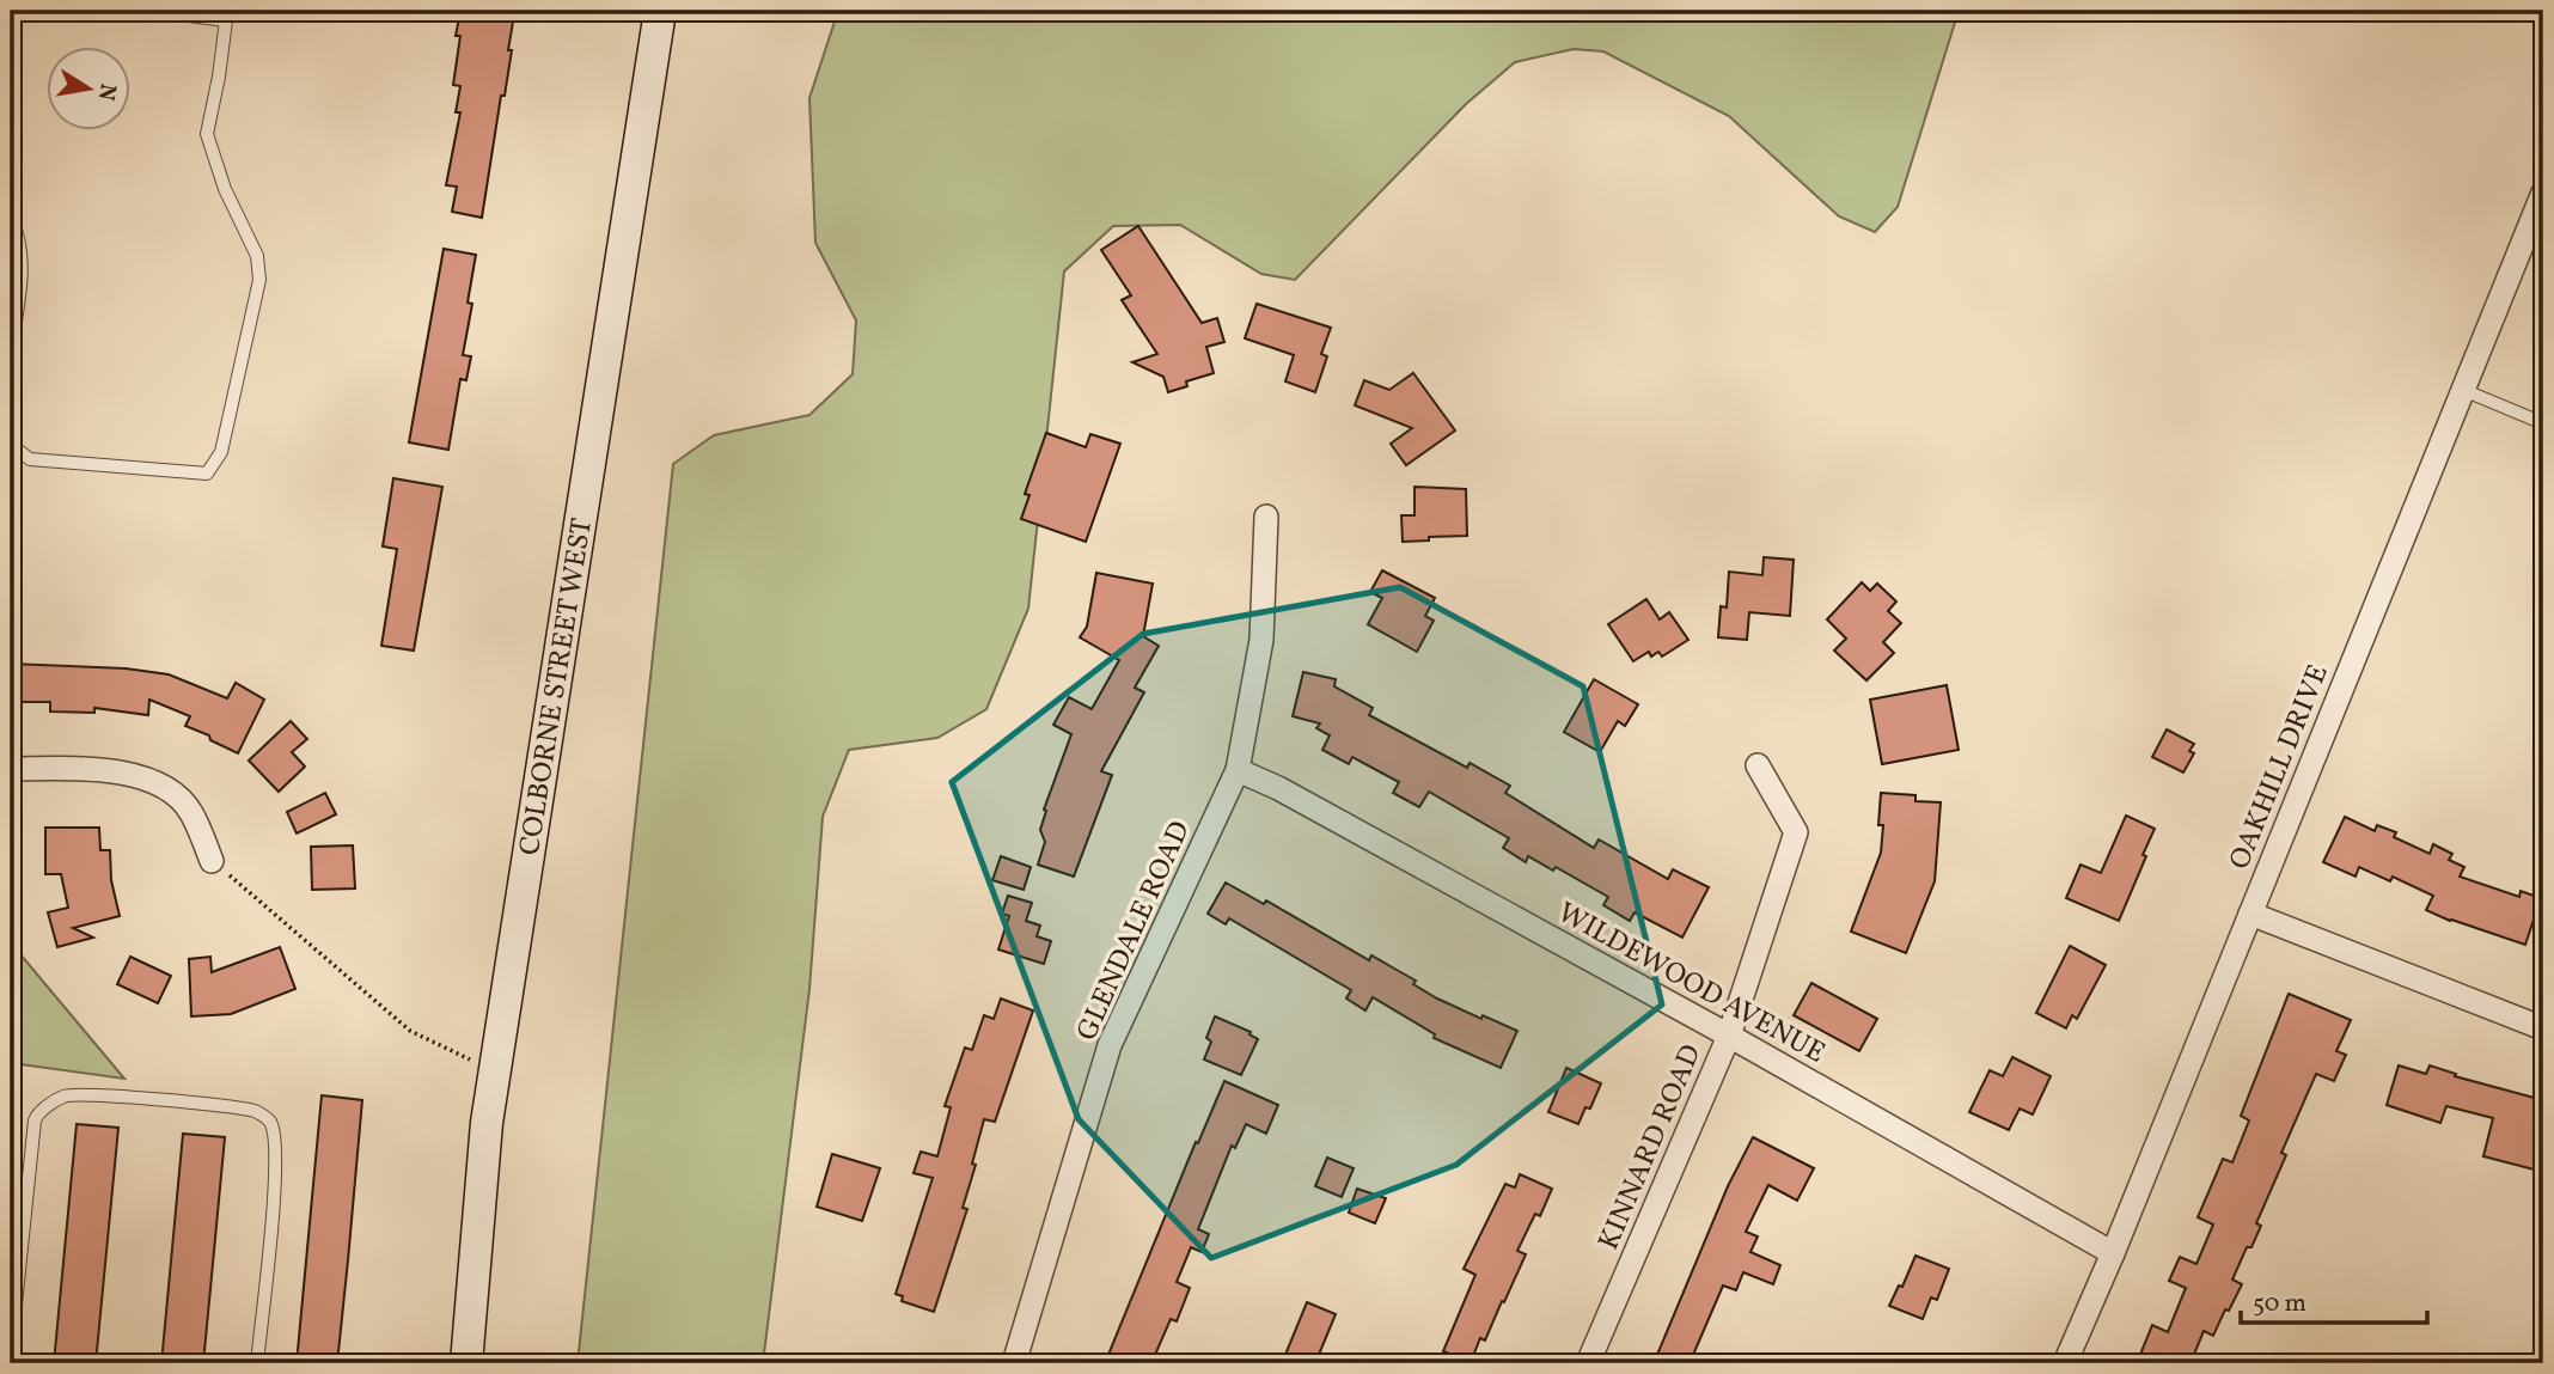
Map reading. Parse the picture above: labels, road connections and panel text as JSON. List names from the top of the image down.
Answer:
{
  "streets": {
    "main road": ["COLBORNE STREET WEST"],
    "street": [
      "OAKHILL DRIVE",
      "GLENDALE ROAD",
      "WILDEWOOD AVENUE",
      "KINNARD ROAD"
    ]
  },
  "crossings": [
    ["OAKHILL DRIVE", "WILDEWOOD AVENUE"],
    ["GLENDALE ROAD", "WILDEWOOD AVENUE"],
    ["WILDEWOOD AVENUE", "KINNARD ROAD"]
  ],
  "scale_bar": "50 m",
  "north": "right"
}
